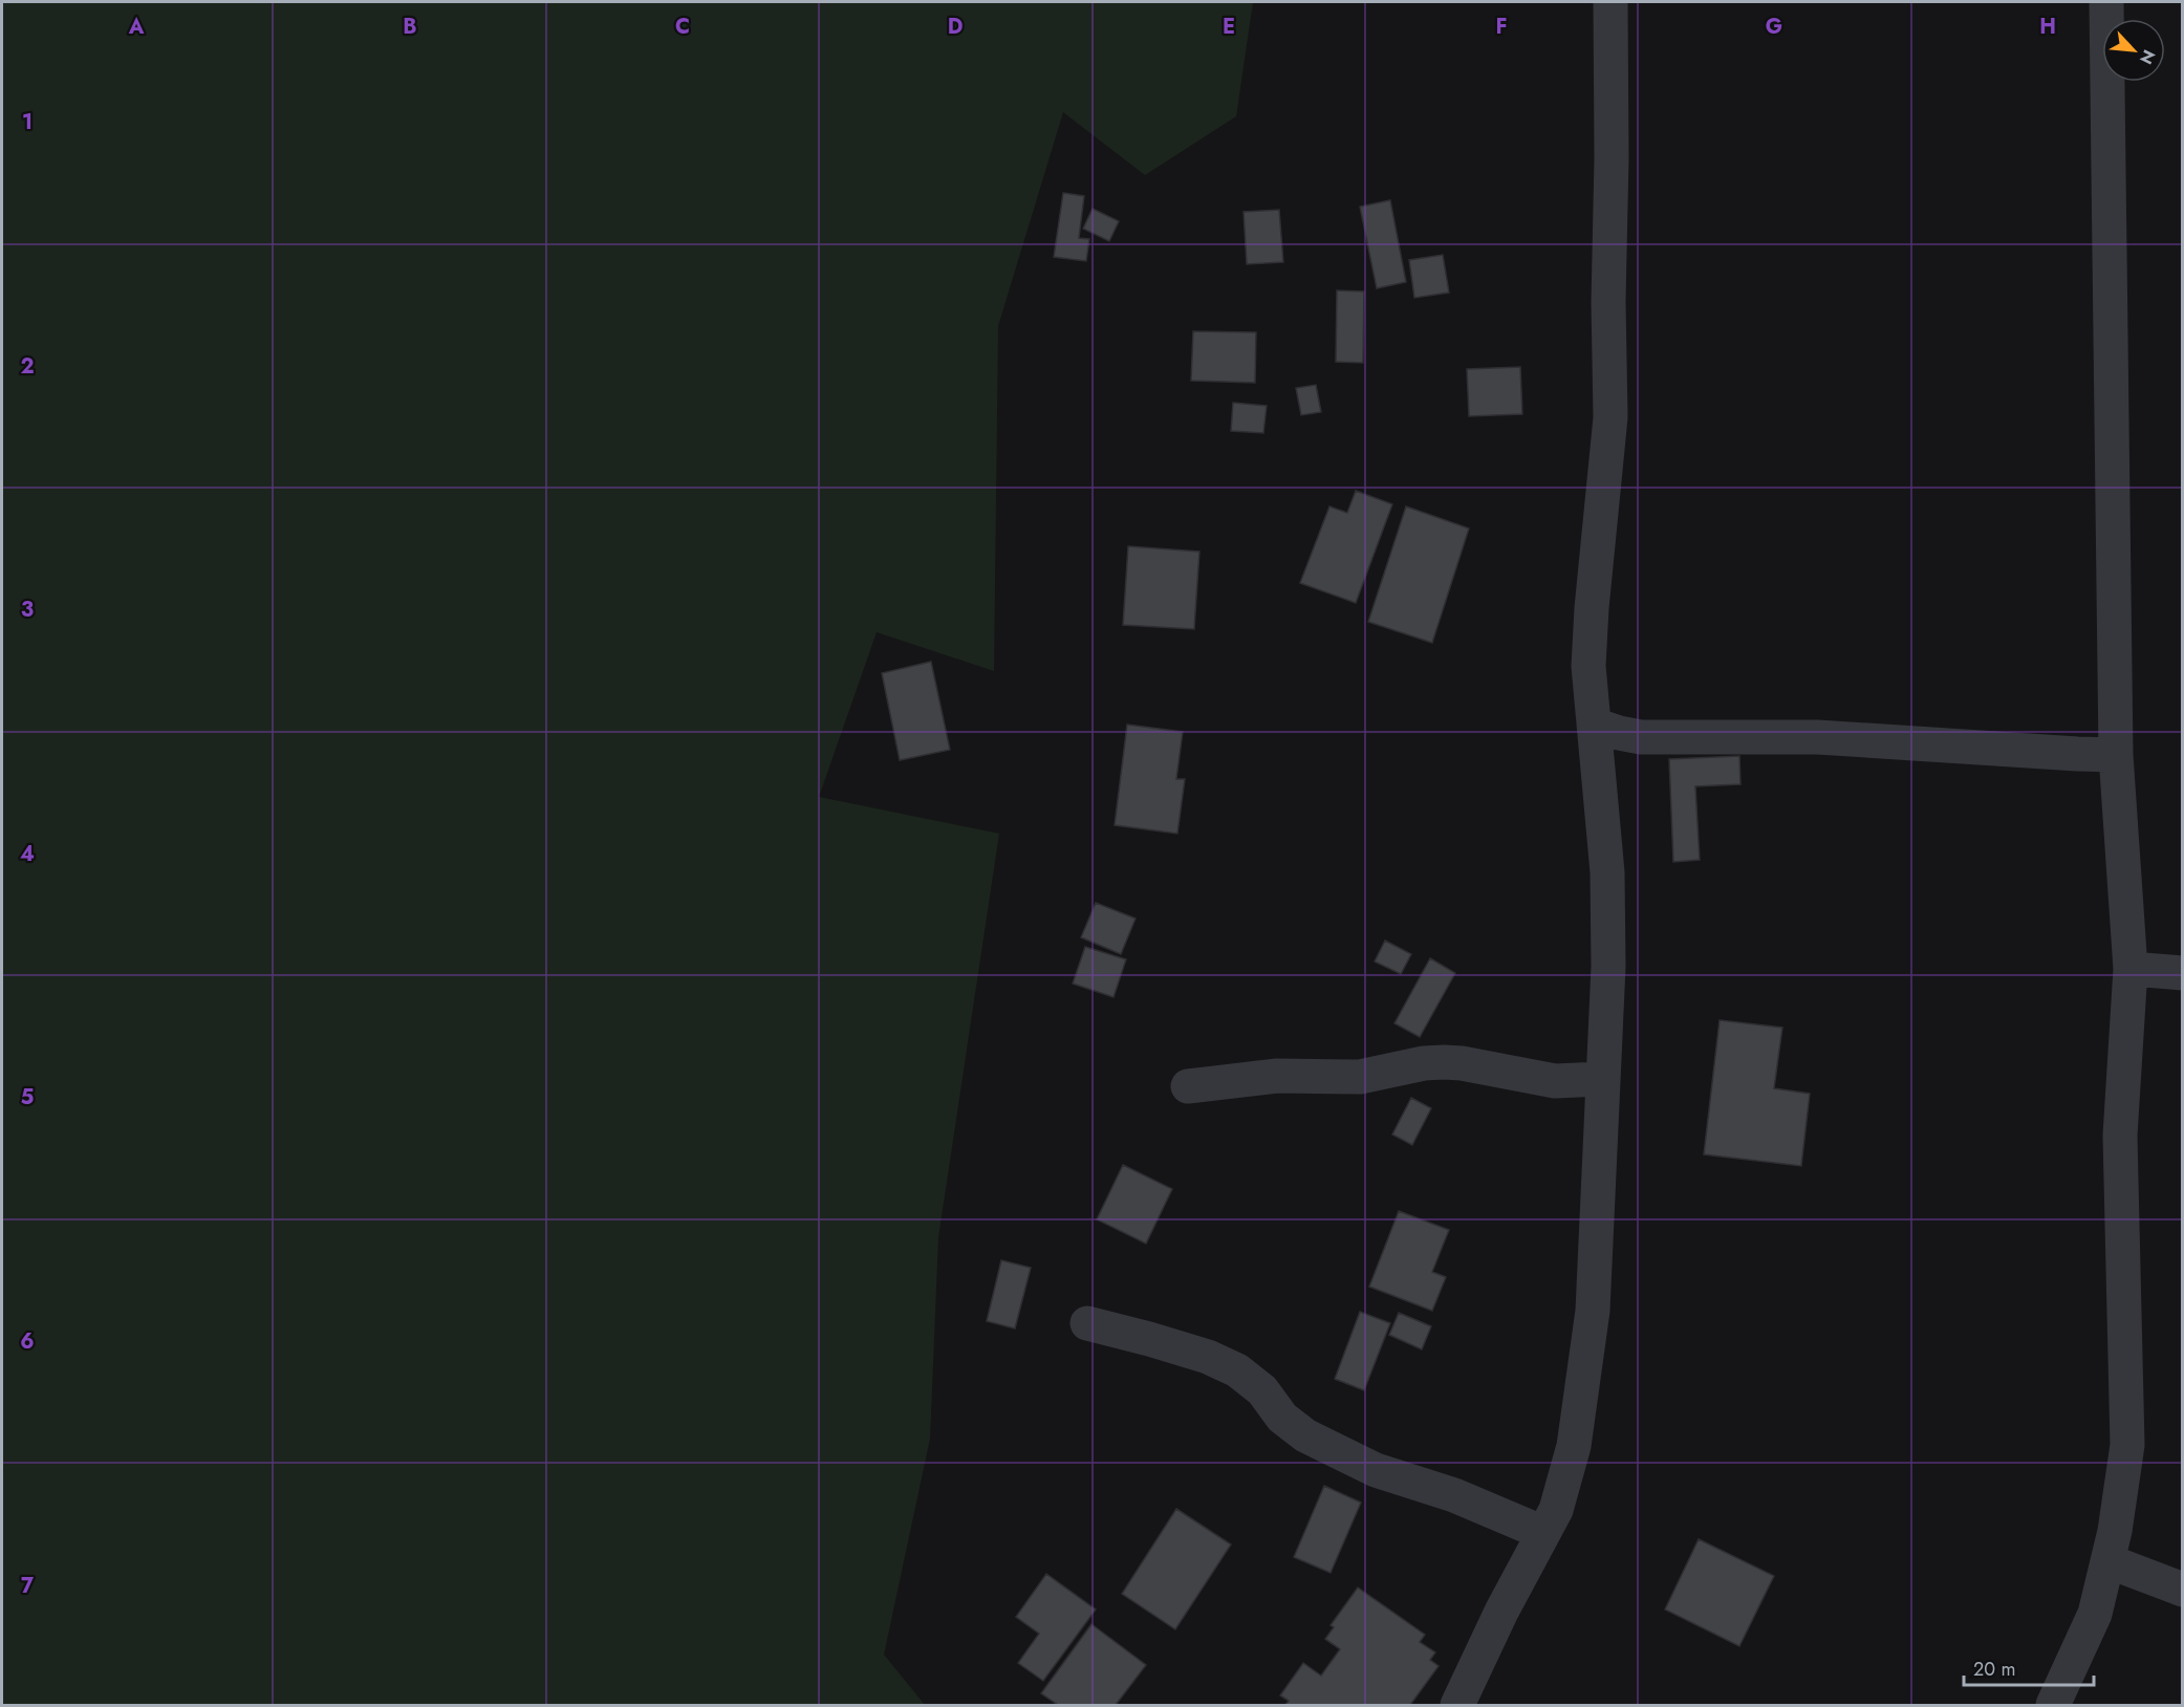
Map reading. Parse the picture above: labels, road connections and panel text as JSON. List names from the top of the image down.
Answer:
{
  "scale_bar": "20 m",
  "north": "bottom right",
  "grid": {
    "columns": [
      "A",
      "B",
      "C",
      "D",
      "E",
      "F",
      "G",
      "H"
    ],
    "rows": [
      "1",
      "2",
      "3",
      "4",
      "5",
      "6",
      "7"
    ]
  }
}
